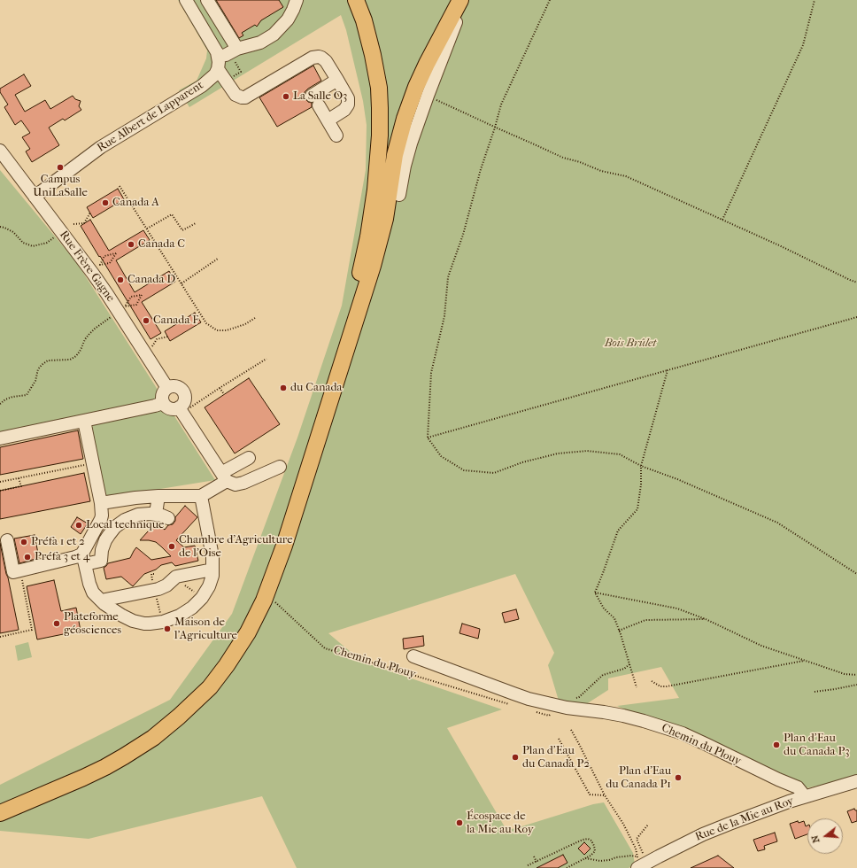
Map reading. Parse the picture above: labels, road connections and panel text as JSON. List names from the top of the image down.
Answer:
{
  "streets": {
    "street": [
      "Rue Albert de Lapparent",
      "Rue Frère Gagne",
      "Chemin du Plouy",
      "Rue de la Mie au Roy"
    ]
  },
  "crossings": [
    ["Rue Albert de Lapparent", "Rue Frère Gagne"],
    ["Chemin du Plouy", "Rue de la Mie au Roy"]
  ],
  "parks": ["Bois Brûlet"],
  "places": [
    "La Salle O3",
    "Campus UniLaSalle",
    "Canada A",
    "Canada C",
    "Canada D",
    "Canada F",
    "du Canada",
    "Local technique",
    "Préfa 1 et 2",
    "Chambre d'Agriculture de l'Oise",
    "Préfa 3 et 4",
    "Plateforme géosciences",
    "Maison de l'Agriculture",
    "Plan d'Eau du Canada P3",
    "Plan d'Eau du Canada P2",
    "Plan d'Eau du Canada P1",
    "Écospace de la Mie au Roy"
  ],
  "north": "left"
}
